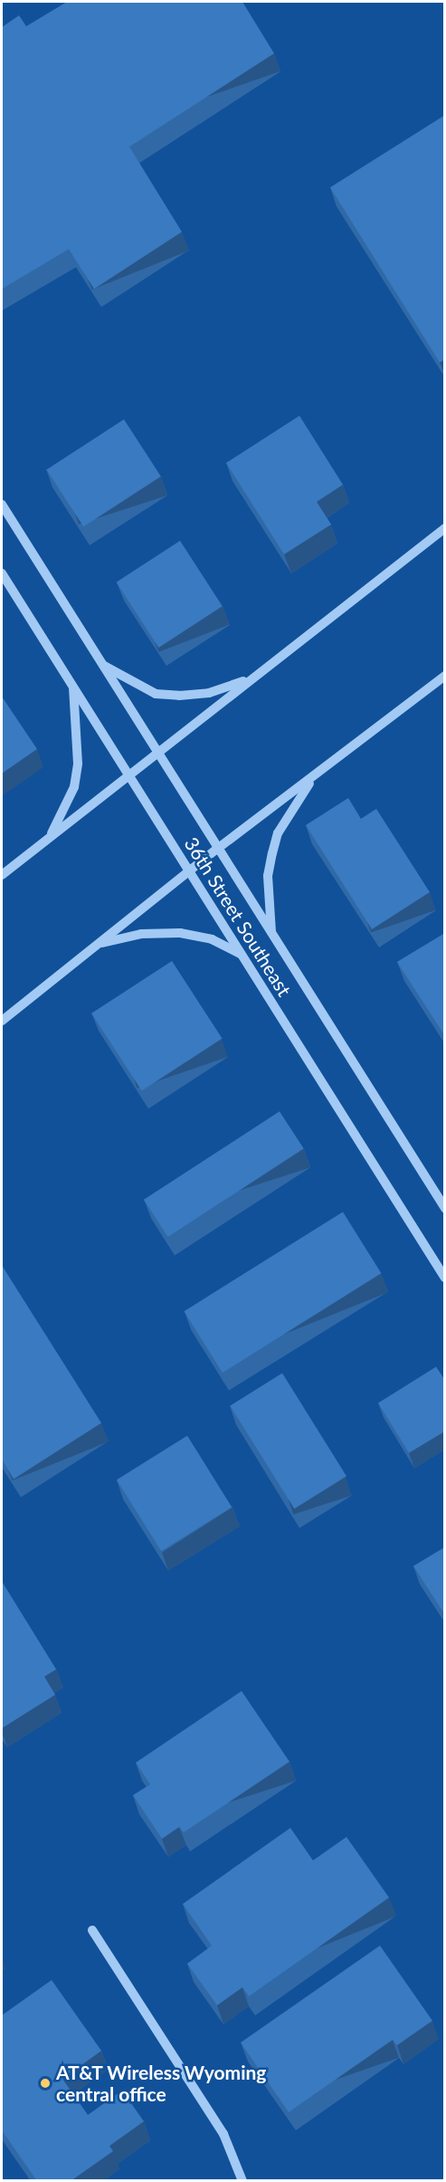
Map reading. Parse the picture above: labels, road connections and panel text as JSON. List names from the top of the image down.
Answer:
{
  "streets": {
    "street": ["36th Street Southeast"]
  },
  "places": ["AT&T Wireless Wyoming central office"]
}
